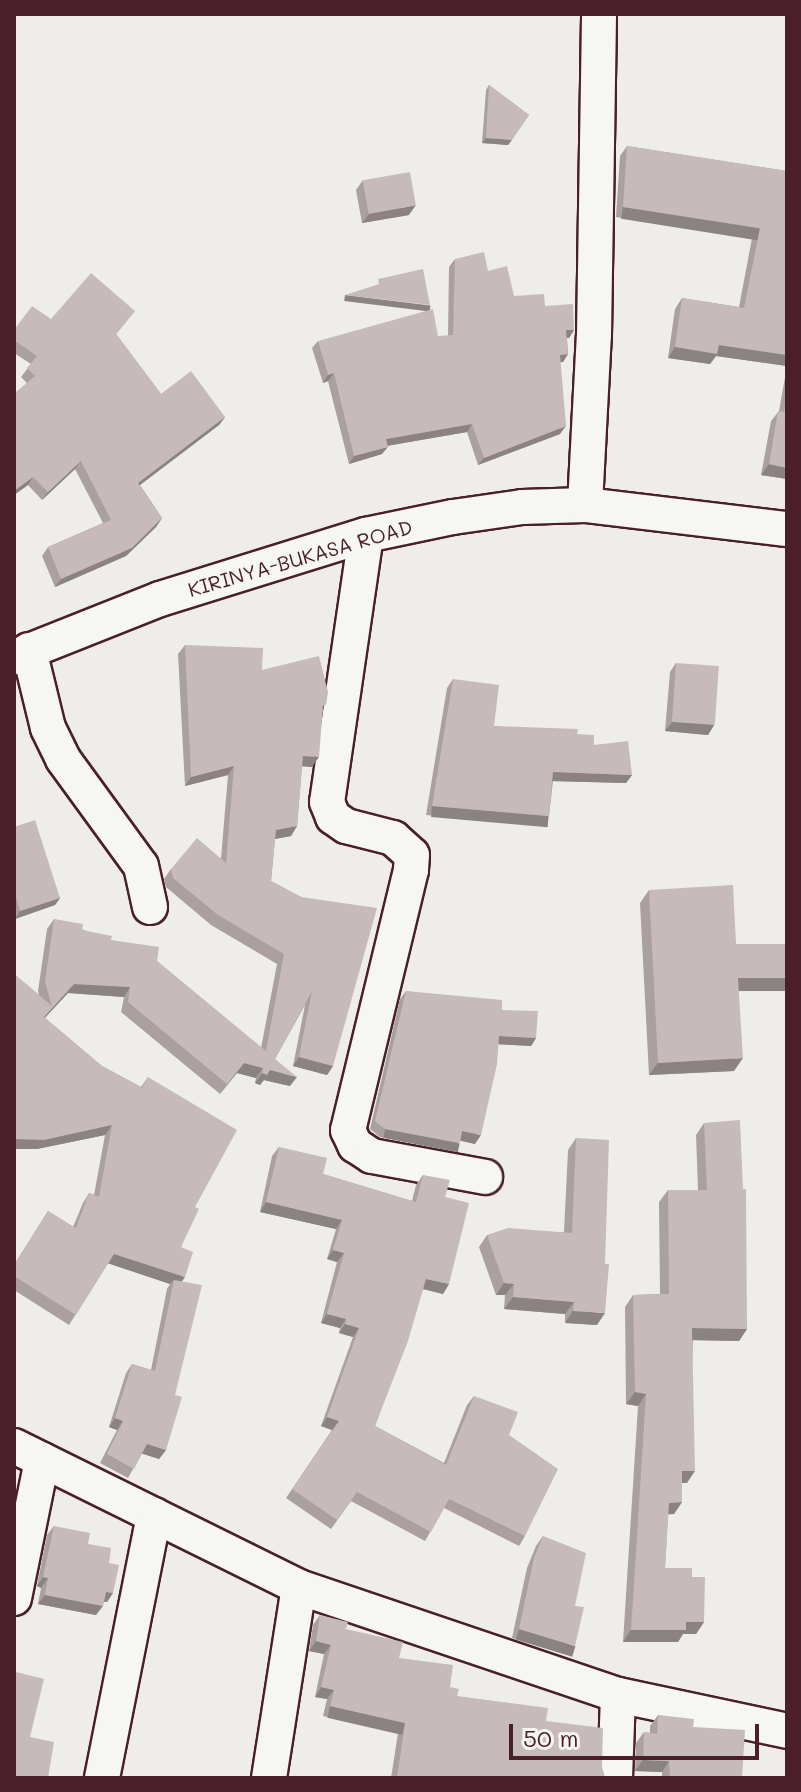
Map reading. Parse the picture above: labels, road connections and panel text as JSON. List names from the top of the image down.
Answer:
{
  "streets": {
    "street": ["KIRINYA-BUKASA ROAD"]
  },
  "scale_bar": "50 m"
}
